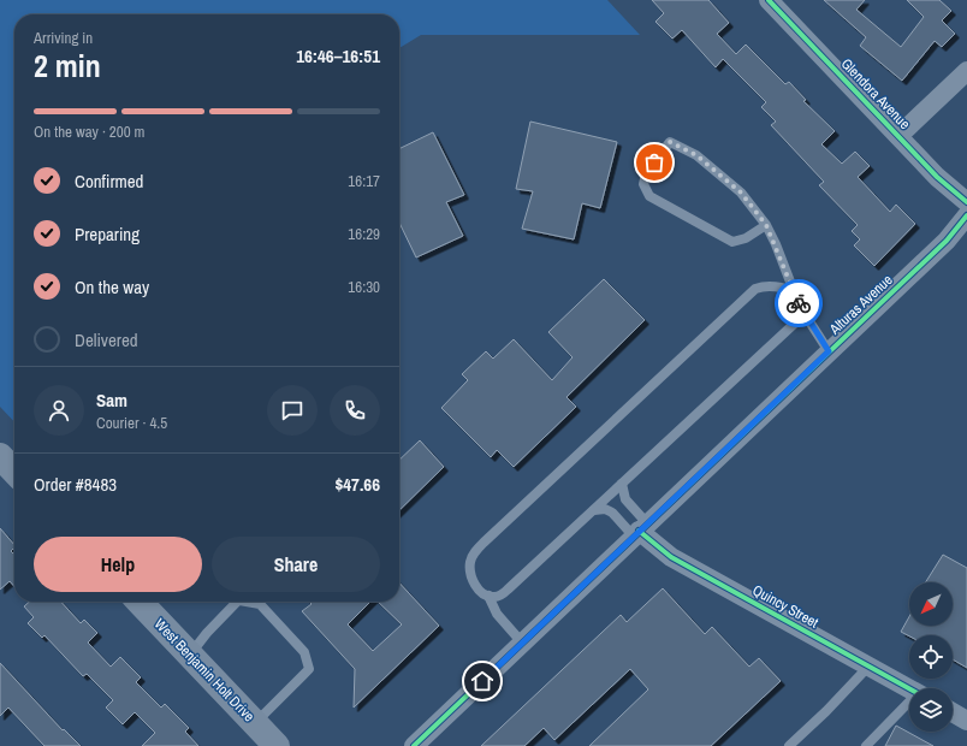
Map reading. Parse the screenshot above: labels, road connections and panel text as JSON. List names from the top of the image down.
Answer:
{
  "streets": {
    "main road": ["West Benjamin Holt Drive"],
    "street": ["Glendora Avenue", "Alturas Avenue", "Quincy Street"]
  },
  "crossings": [
    ["Alturas Avenue", "Quincy Street"]
  ],
  "north": "bottom left",
  "page": {
    "heading": ["2 min", "Arriving in", "16:46–16:51"],
    "panel": [
      "Sam",
      "Courier · 4.5",
      "Order #8483",
      "$47.66"
    ],
    "bar": "On the way · 200 m",
    "list": [
      ["Confirmed", "16:17"],
      ["Preparing", "16:29"],
      ["On the way", "16:30"],
      "Delivered"
    ],
    "buttons": ["Help", "Share"]
  }
}
